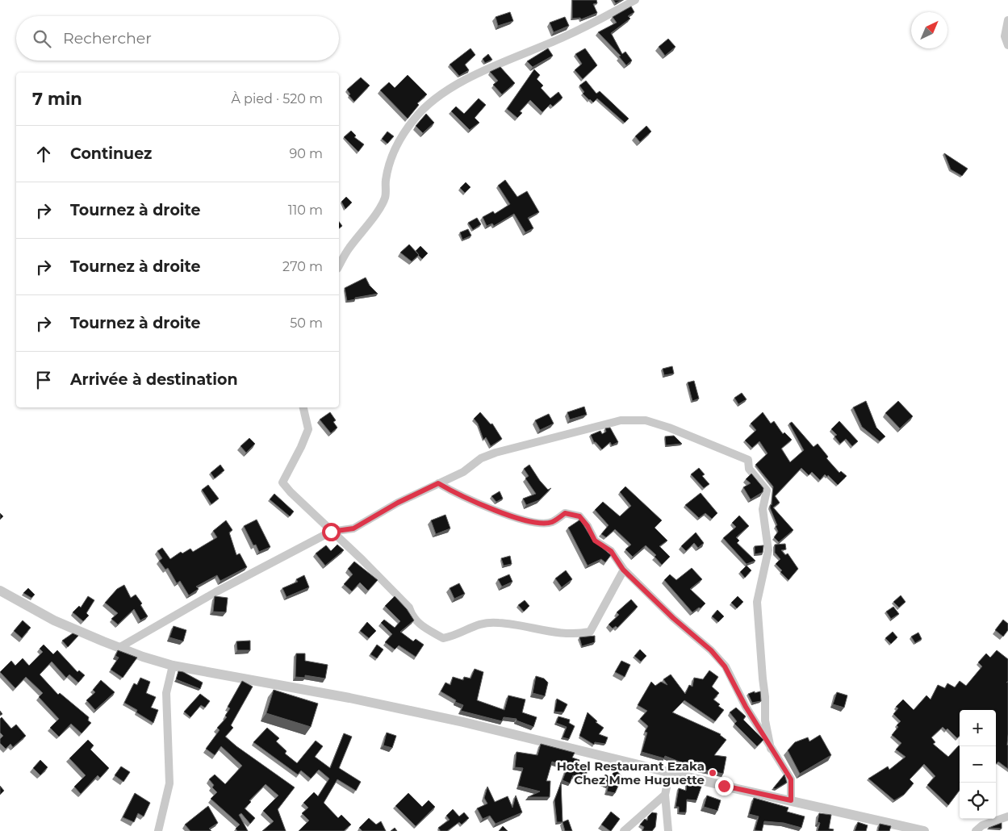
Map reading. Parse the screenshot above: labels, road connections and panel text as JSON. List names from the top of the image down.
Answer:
{
  "places": ["Hotel Restaurant Ezaka Chez Mme Huguette"],
  "north": "top right",
  "page": {
    "search": "Rechercher",
    "heading": ["7 min", "À pied · 520 m"],
    "list": [
      ["Continuez", "90 m"],
      ["Tournez à droite", "110 m"],
      ["Tournez à droite", "270 m"],
      ["Tournez à droite", "50 m"],
      "Arrivée à destination"
    ],
    "map_buttons": ["+", "−"]
  }
}
